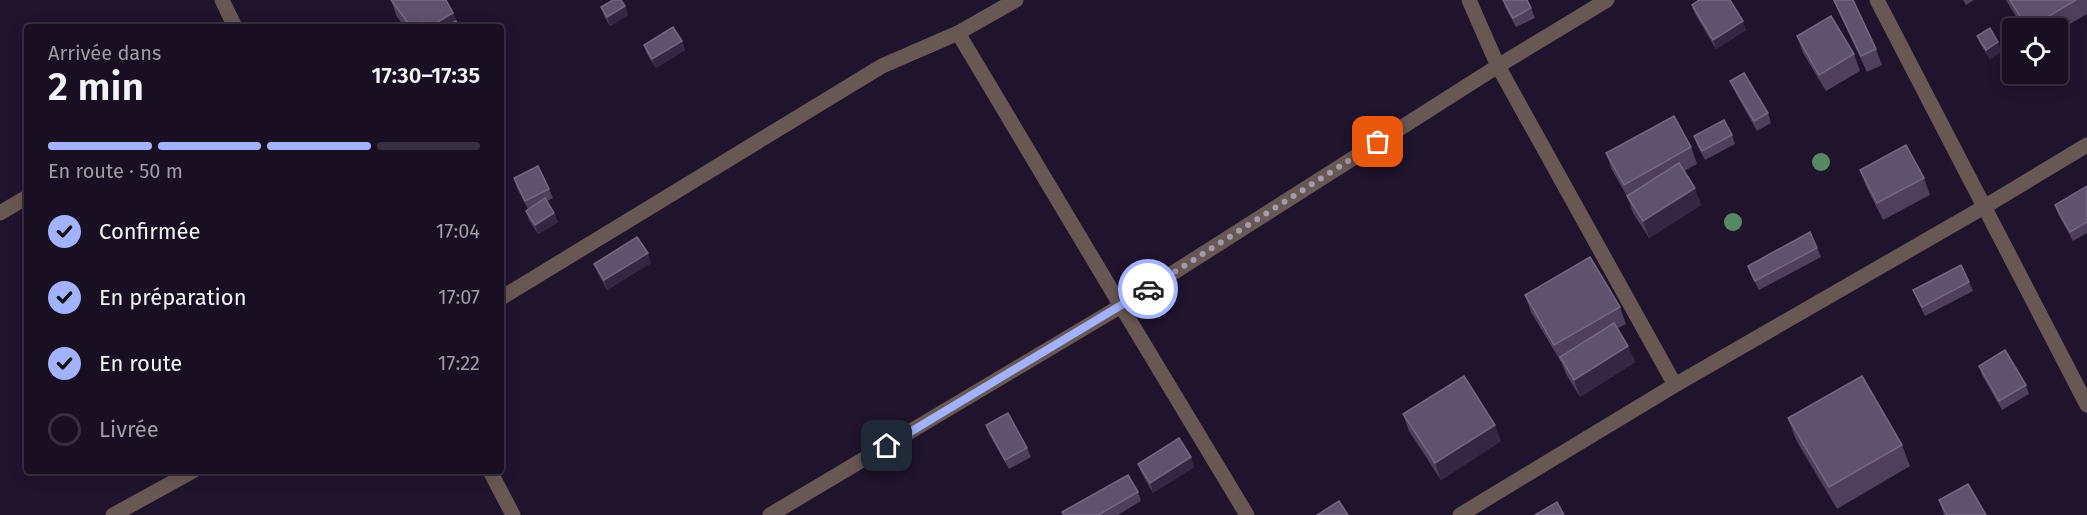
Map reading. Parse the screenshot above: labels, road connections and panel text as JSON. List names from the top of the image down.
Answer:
{
  "page": {
    "heading": ["2 min", "Arrivée dans", "17:30–17:35"],
    "bar": "En route · 50 m",
    "list": [
      ["Confirmée", "17:04"],
      ["En préparation", "17:07"],
      ["En route", "17:22"],
      "Livrée"
    ]
  }
}
